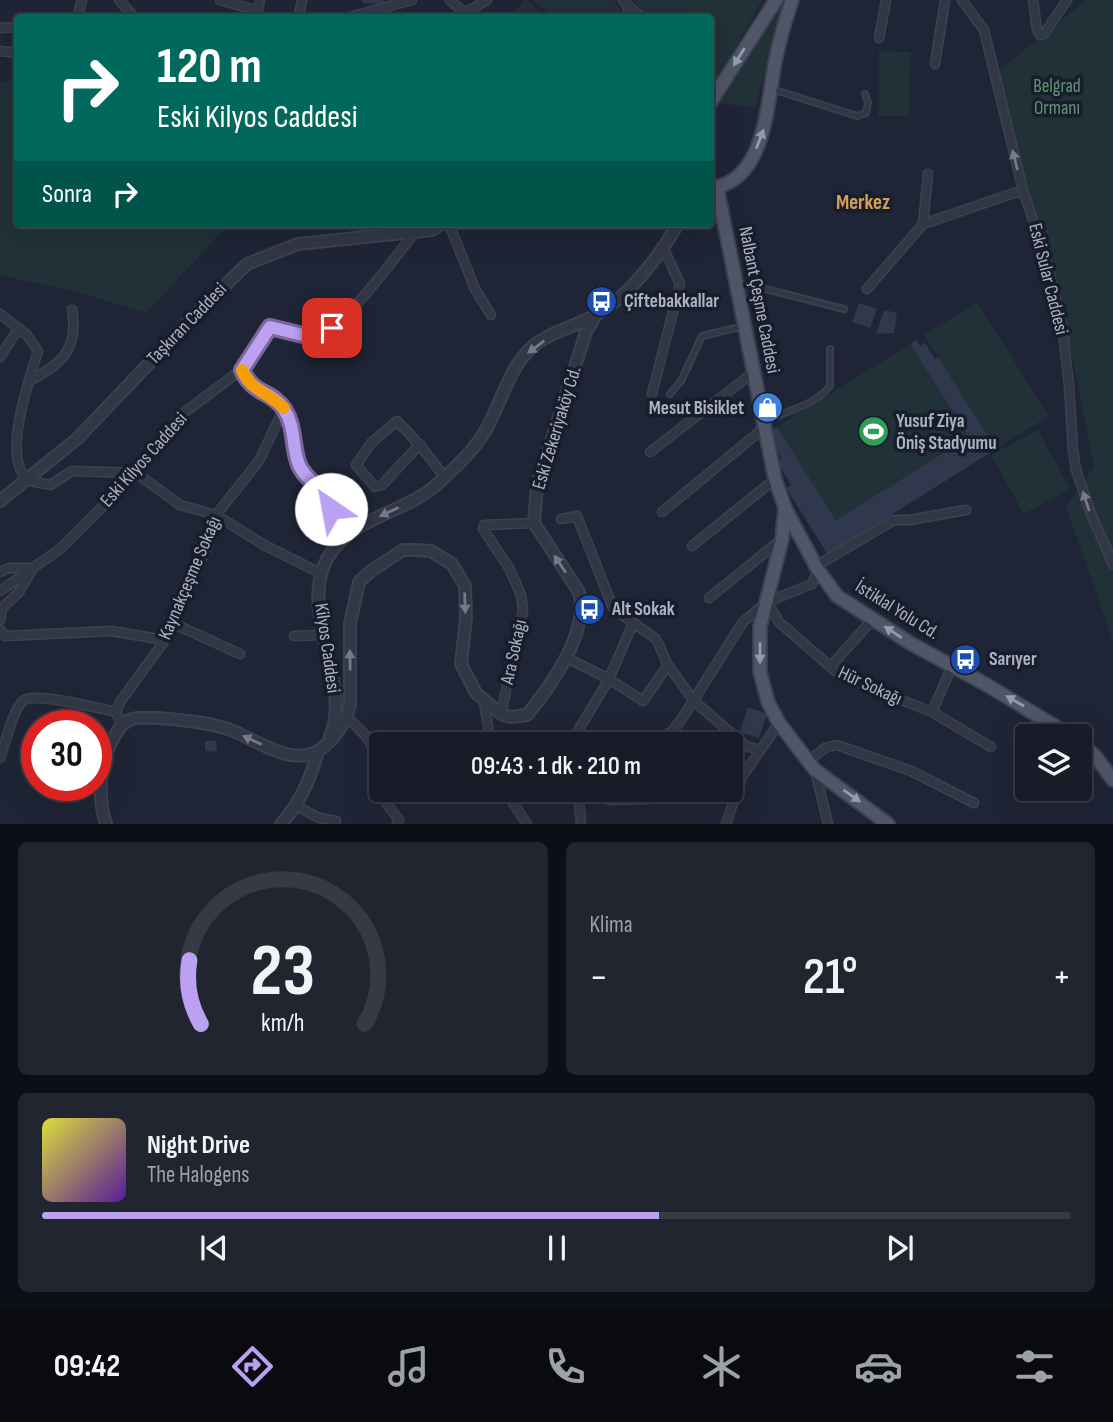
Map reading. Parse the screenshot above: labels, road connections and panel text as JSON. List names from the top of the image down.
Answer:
{
  "streets": {
    "main road": ["Nalbant Çeşme Caddesi", "İstiklal Yolu Cd."],
    "street": [
      "Eski Sular Caddesi",
      "Taşkıran Caddesi",
      "Eski Zekeriyaköy Cd.",
      "Eski Kilyos Caddesi",
      "Kaynakçeşme Sokağı",
      "Kilyos Caddesi",
      "Ara Sokağı",
      "Hür Sokağı"
    ]
  },
  "crossings": [
    ["Nalbant Çeşme Caddesi", "İstiklal Yolu Cd."],
    ["Nalbant Çeşme Caddesi", "Hür Sokağı"],
    ["Taşkıran Caddesi", "Eski Kilyos Caddesi"],
    ["Eski Zekeriyaköy Cd.", "Kilyos Caddesi"],
    ["Eski Zekeriyaköy Cd.", "Ara Sokağı"]
  ],
  "one_way": ["Eski Sular Caddesi", "İstiklal Yolu Cd.", "Kilyos Caddesi"],
  "districts": ["Merkez"],
  "parks": ["Belgrad Ormanı"],
  "places": {
    "bus stop": ["Çiftebakkallar", "Alt Sokak", "Sarıyer"],
    "shop": ["Mesut Bisiklet"],
    "sports": ["Yusuf Ziya Öniş Stadyumu"]
  },
  "page": {
    "turn": ["120 m", "Eski Kilyos Caddesi"],
    "then": "Sonra",
    "limit": "30",
    "trip": "09:43 · 1 dk · 210 m",
    "tile": "Klima",
    "heat": ["−", "21°", "+"],
    "song": ["Night Drive", "The Halogens"],
    "tabs": "09:42",
    "gauge": ["23", "km/h"]
  }
}
